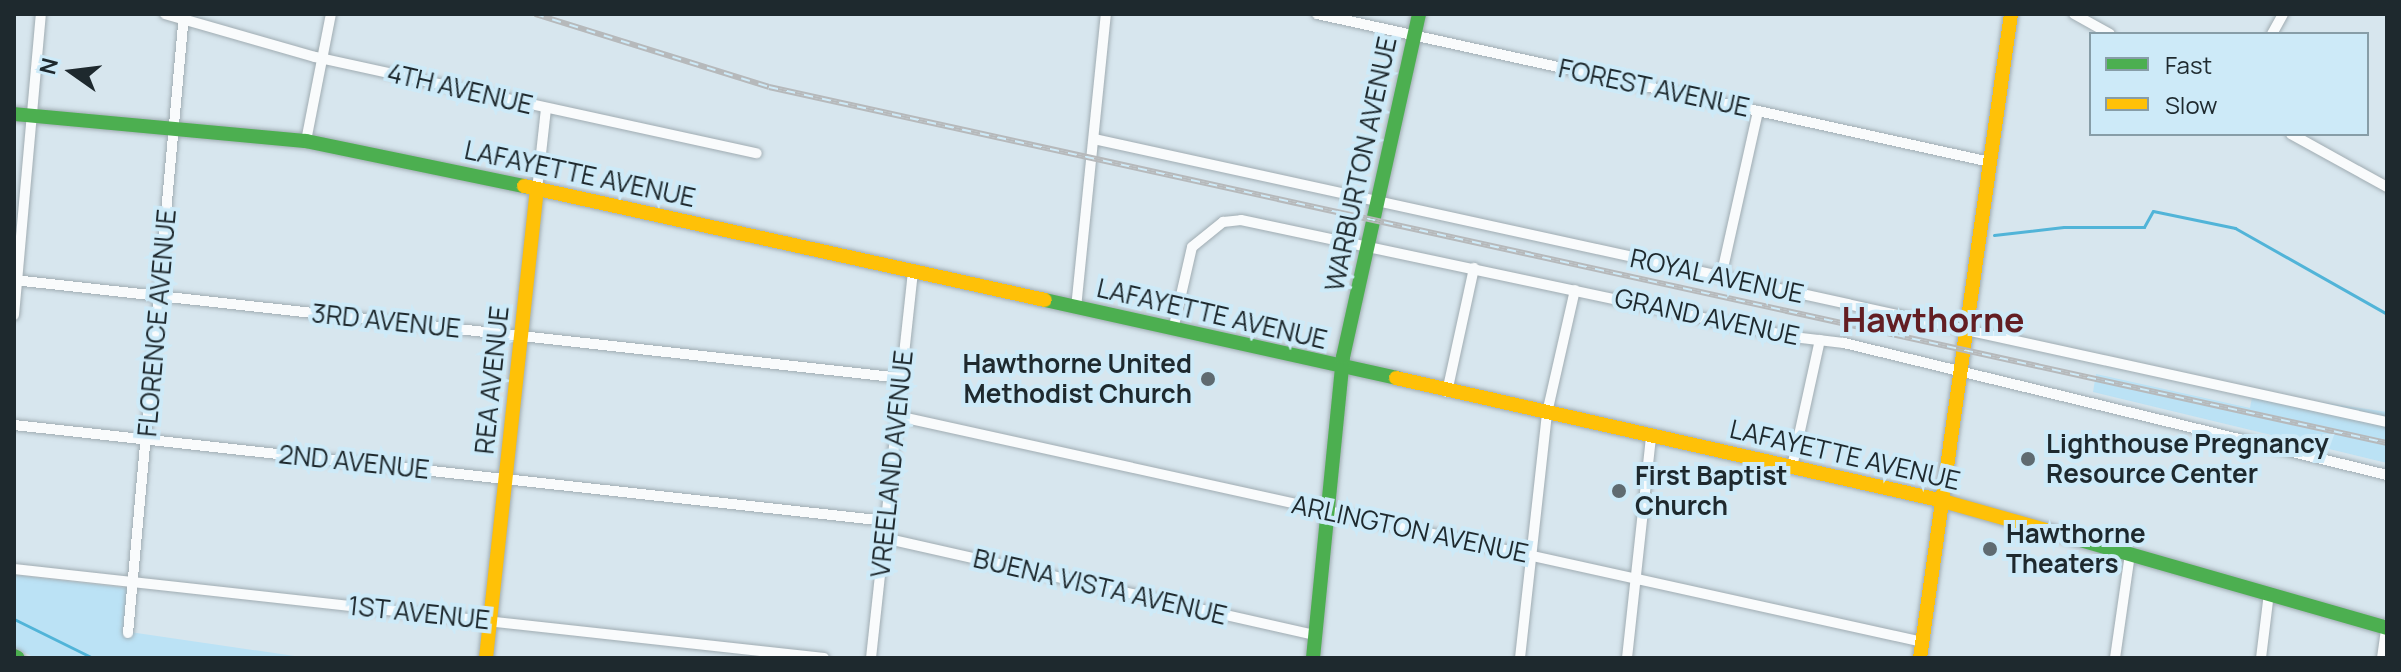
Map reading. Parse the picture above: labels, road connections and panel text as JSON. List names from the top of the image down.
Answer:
{
  "streets": {
    "street": [
      "FOREST AVENUE",
      "4TH AVENUE",
      "WARBURTON AVENUE",
      "LAFAYETTE AVENUE",
      "ROYAL AVENUE",
      "GRAND AVENUE",
      "3RD AVENUE",
      "FLORENCE AVENUE",
      "REA AVENUE",
      "2ND AVENUE",
      "VREELAND AVENUE",
      "ARLINGTON AVENUE",
      "BUENA VISTA AVENUE",
      "1ST AVENUE"
    ]
  },
  "crossings": [
    ["FOREST AVENUE", "WARBURTON AVENUE"],
    ["4TH AVENUE", "FLORENCE AVENUE"],
    ["4TH AVENUE", "REA AVENUE"],
    ["WARBURTON AVENUE", "LAFAYETTE AVENUE"],
    ["WARBURTON AVENUE", "ROYAL AVENUE"],
    ["WARBURTON AVENUE", "GRAND AVENUE"],
    ["WARBURTON AVENUE", "ARLINGTON AVENUE"],
    ["WARBURTON AVENUE", "BUENA VISTA AVENUE"],
    ["LAFAYETTE AVENUE", "GRAND AVENUE"],
    ["LAFAYETTE AVENUE", "FLORENCE AVENUE"],
    ["LAFAYETTE AVENUE", "REA AVENUE"],
    ["LAFAYETTE AVENUE", "VREELAND AVENUE"],
    ["3RD AVENUE", "FLORENCE AVENUE"],
    ["3RD AVENUE", "REA AVENUE"],
    ["3RD AVENUE", "VREELAND AVENUE"],
    ["FLORENCE AVENUE", "2ND AVENUE"],
    ["FLORENCE AVENUE", "1ST AVENUE"],
    ["REA AVENUE", "2ND AVENUE"],
    ["REA AVENUE", "1ST AVENUE"],
    ["2ND AVENUE", "VREELAND AVENUE"],
    ["VREELAND AVENUE", "ARLINGTON AVENUE"],
    ["VREELAND AVENUE", "BUENA VISTA AVENUE"]
  ],
  "districts": ["Hawthorne"],
  "places": [
    "Hawthorne United Methodist Church",
    "Lighthouse Pregnancy Resource Center",
    "First Baptist Church",
    "Hawthorne Theaters"
  ],
  "legend": ["Fast", "Slow"],
  "north": "left"
}
